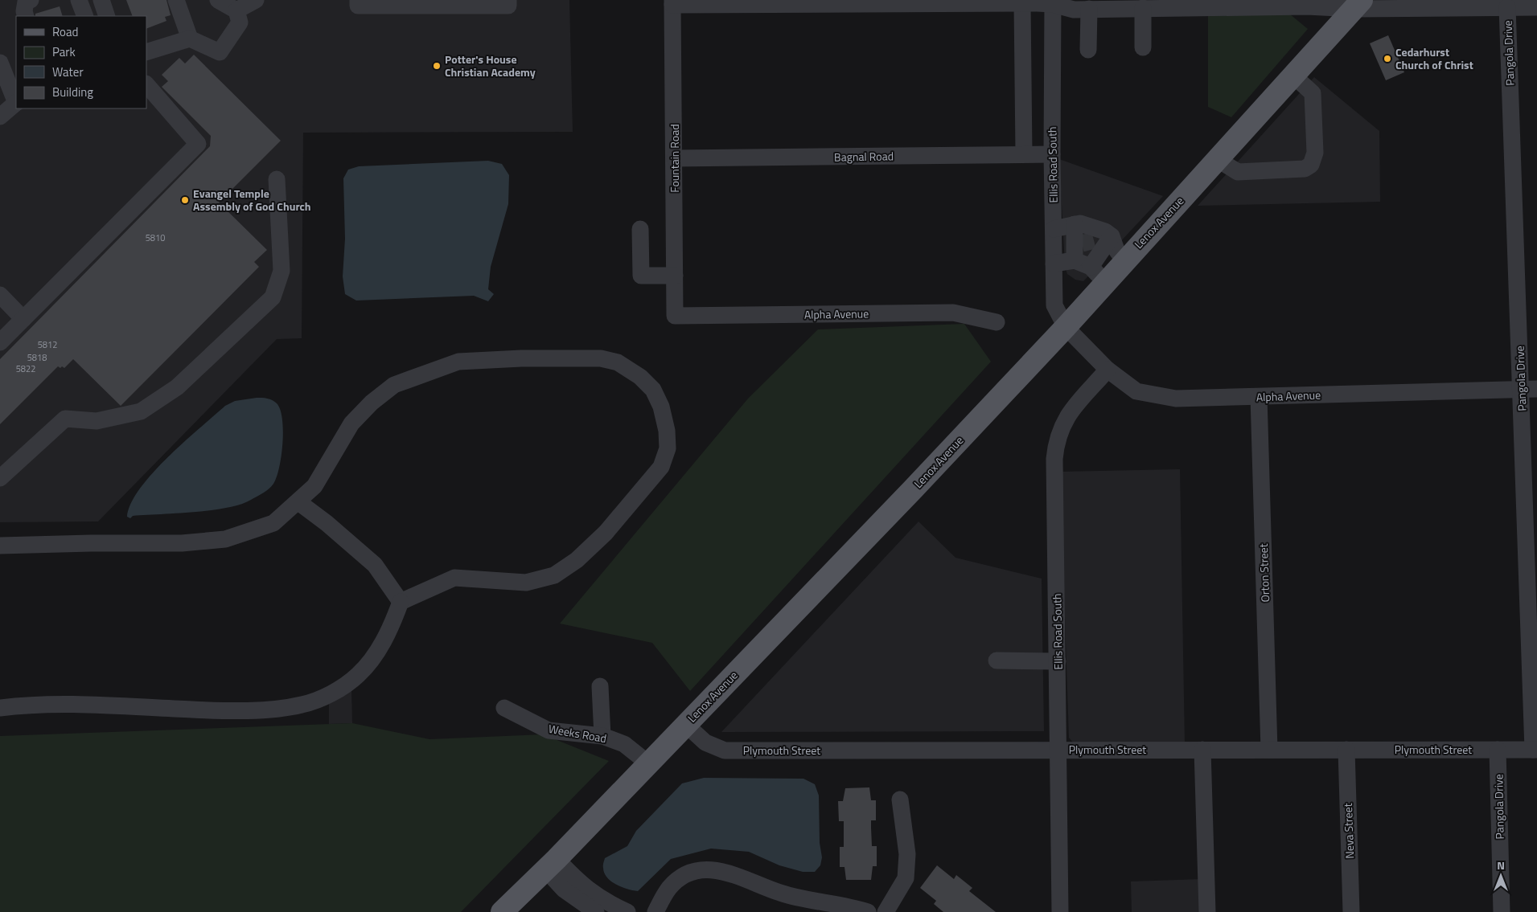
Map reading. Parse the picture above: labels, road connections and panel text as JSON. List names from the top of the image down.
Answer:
{
  "streets": {
    "main road": ["Lenox Avenue"],
    "street": [
      "Pangola Drive",
      "Bagnal Road",
      "Fountain Road",
      "Ellis Road South",
      "Alpha Avenue",
      "Orton Street",
      "Weeks Road",
      "Plymouth Street",
      "Neva Street"
    ]
  },
  "crossings": [
    ["Pangola Drive", "Alpha Avenue"],
    ["Pangola Drive", "Plymouth Street"],
    ["Bagnal Road", "Fountain Road"],
    ["Bagnal Road", "Ellis Road South"],
    ["Fountain Road", "Alpha Avenue"],
    ["Ellis Road South", "Lenox Avenue"],
    ["Ellis Road South", "Alpha Avenue"],
    ["Ellis Road South", "Plymouth Street"],
    ["Lenox Avenue", "Alpha Avenue"],
    ["Lenox Avenue", "Weeks Road"],
    ["Lenox Avenue", "Plymouth Street"],
    ["Alpha Avenue", "Orton Street"],
    ["Orton Street", "Plymouth Street"],
    ["Plymouth Street", "Neva Street"]
  ],
  "places": ["Cedarhurst Church of Christ", "Potter's House Christian Academy", "Evangel Temple Assembly of God Church"],
  "house_numbers": [
    "5810",
    "5812",
    "5818",
    "5822"
  ],
  "legend": [
    "Road",
    "Park",
    "Water",
    "Building"
  ],
  "north": "top"
}
